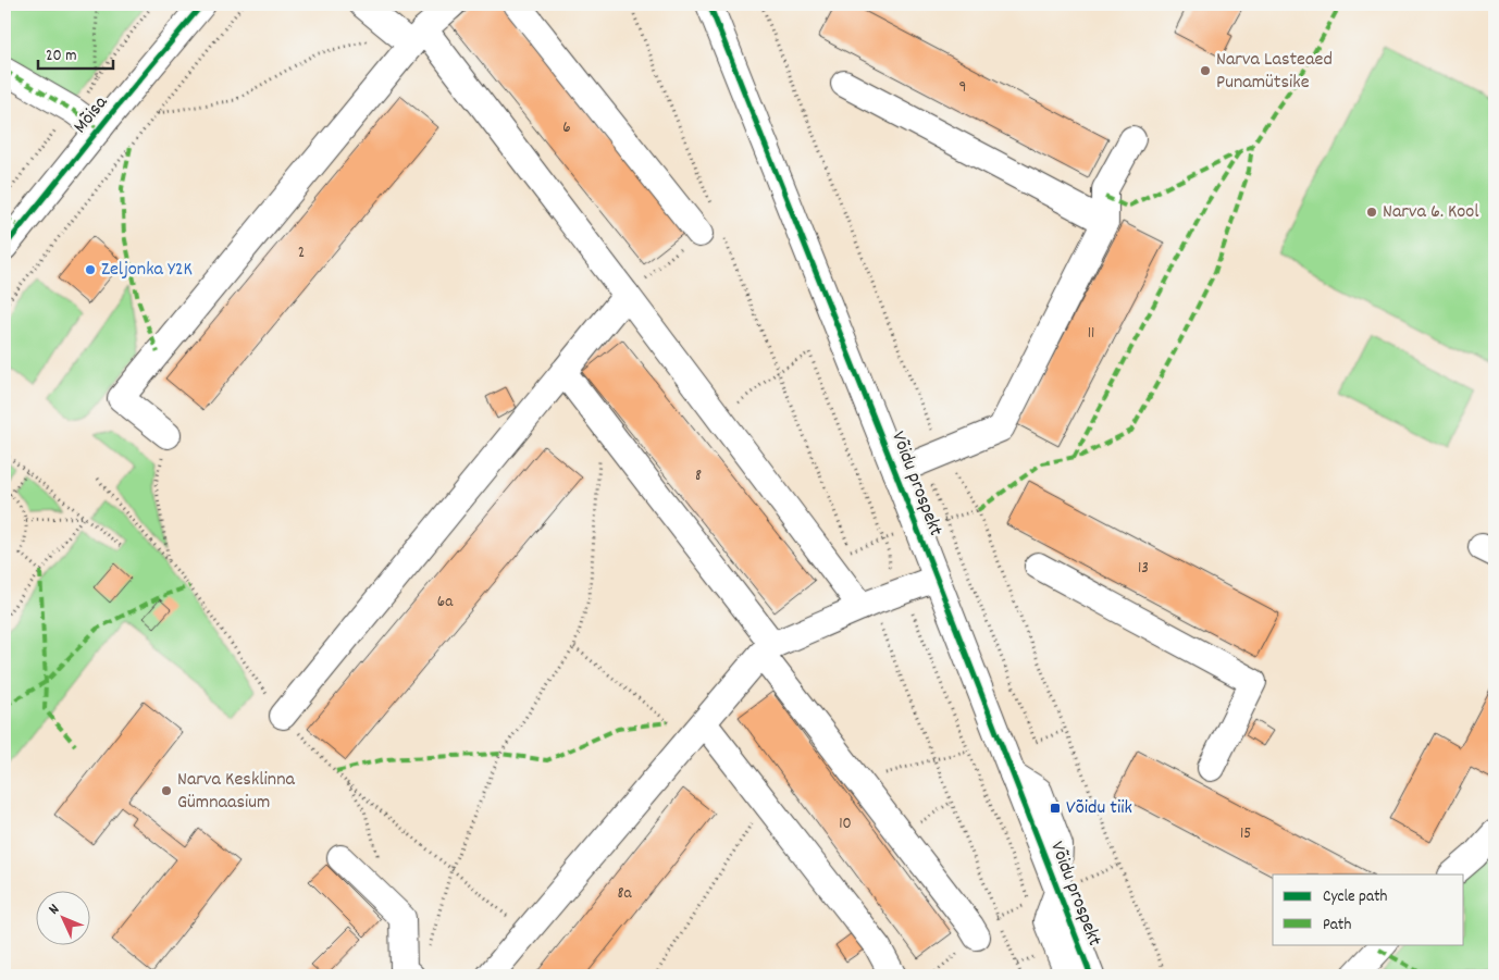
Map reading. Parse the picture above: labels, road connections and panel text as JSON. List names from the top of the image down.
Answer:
{
  "streets": {
    "street": ["Mõisa", "Võidu prospekt"]
  },
  "places": {
    "other": [
      "Narva Lasteaed Punamütsike",
      "Narva 6. Kool",
      "Zeljonka Y2K",
      "Narva Kesklinna Gümnaasium"
    ],
    "transit": ["Võidu tiik"]
  },
  "house_numbers": [
    "9",
    "6",
    "2",
    "11",
    "8",
    "13",
    "6a",
    "10",
    "15",
    "8a"
  ],
  "legend": ["Cycle path", "Path"],
  "scale_bar": "20 m",
  "north": "top left"
}
